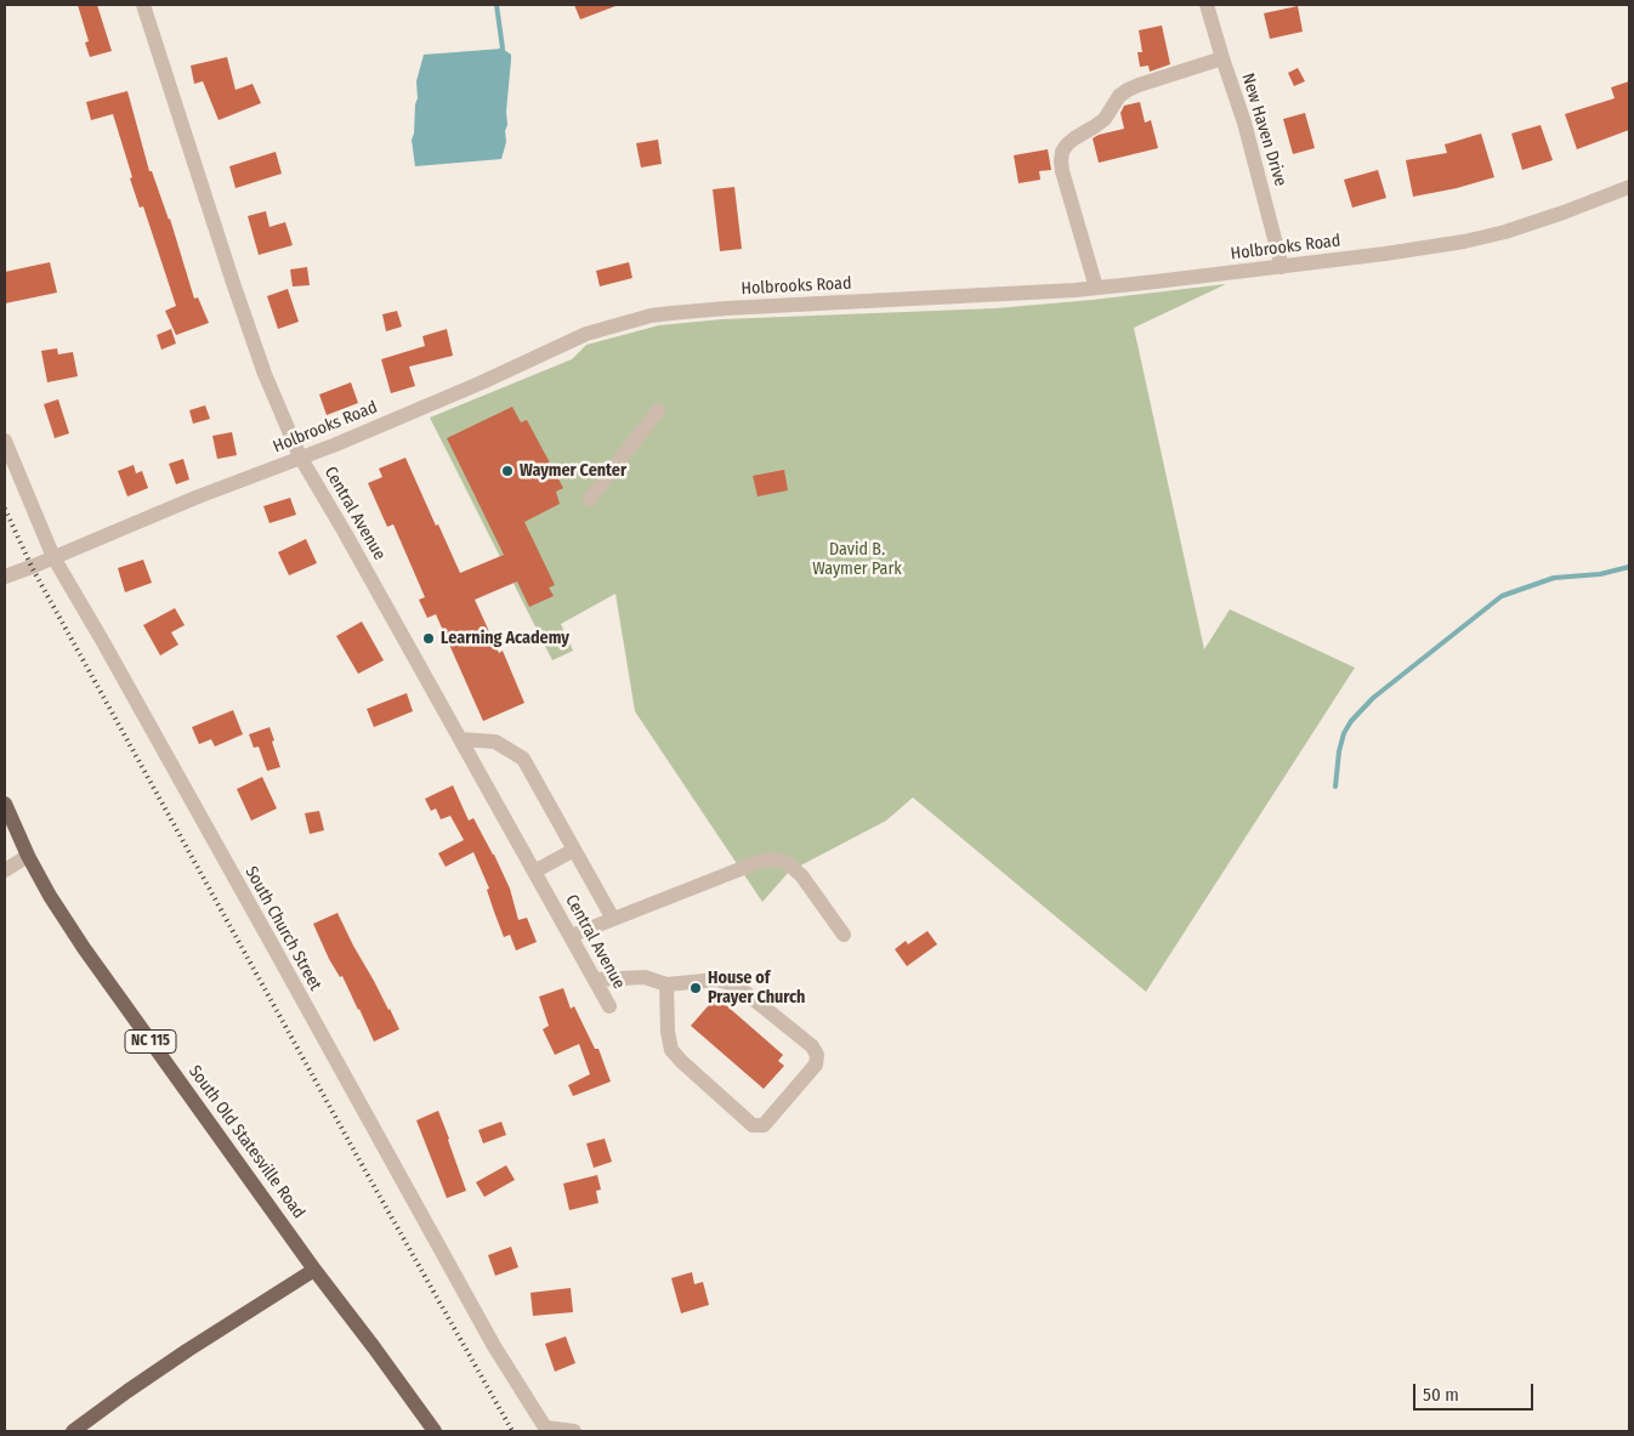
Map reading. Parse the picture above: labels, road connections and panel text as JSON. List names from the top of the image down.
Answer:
{
  "streets": {
    "main road": ["NC 115", "South Old Statesville Road"],
    "street": [
      "New Haven Drive",
      "Holbrooks Road",
      "Central Avenue",
      "South Church Street"
    ]
  },
  "crossings": [
    ["New Haven Drive", "Holbrooks Road"],
    ["Holbrooks Road", "Central Avenue"],
    ["Holbrooks Road", "South Church Street"]
  ],
  "parks": ["David B. Waymer Park"],
  "places": ["Waymer Center", "Learning Academy", "House of Prayer Church"],
  "scale_bar": "50 m"
}
